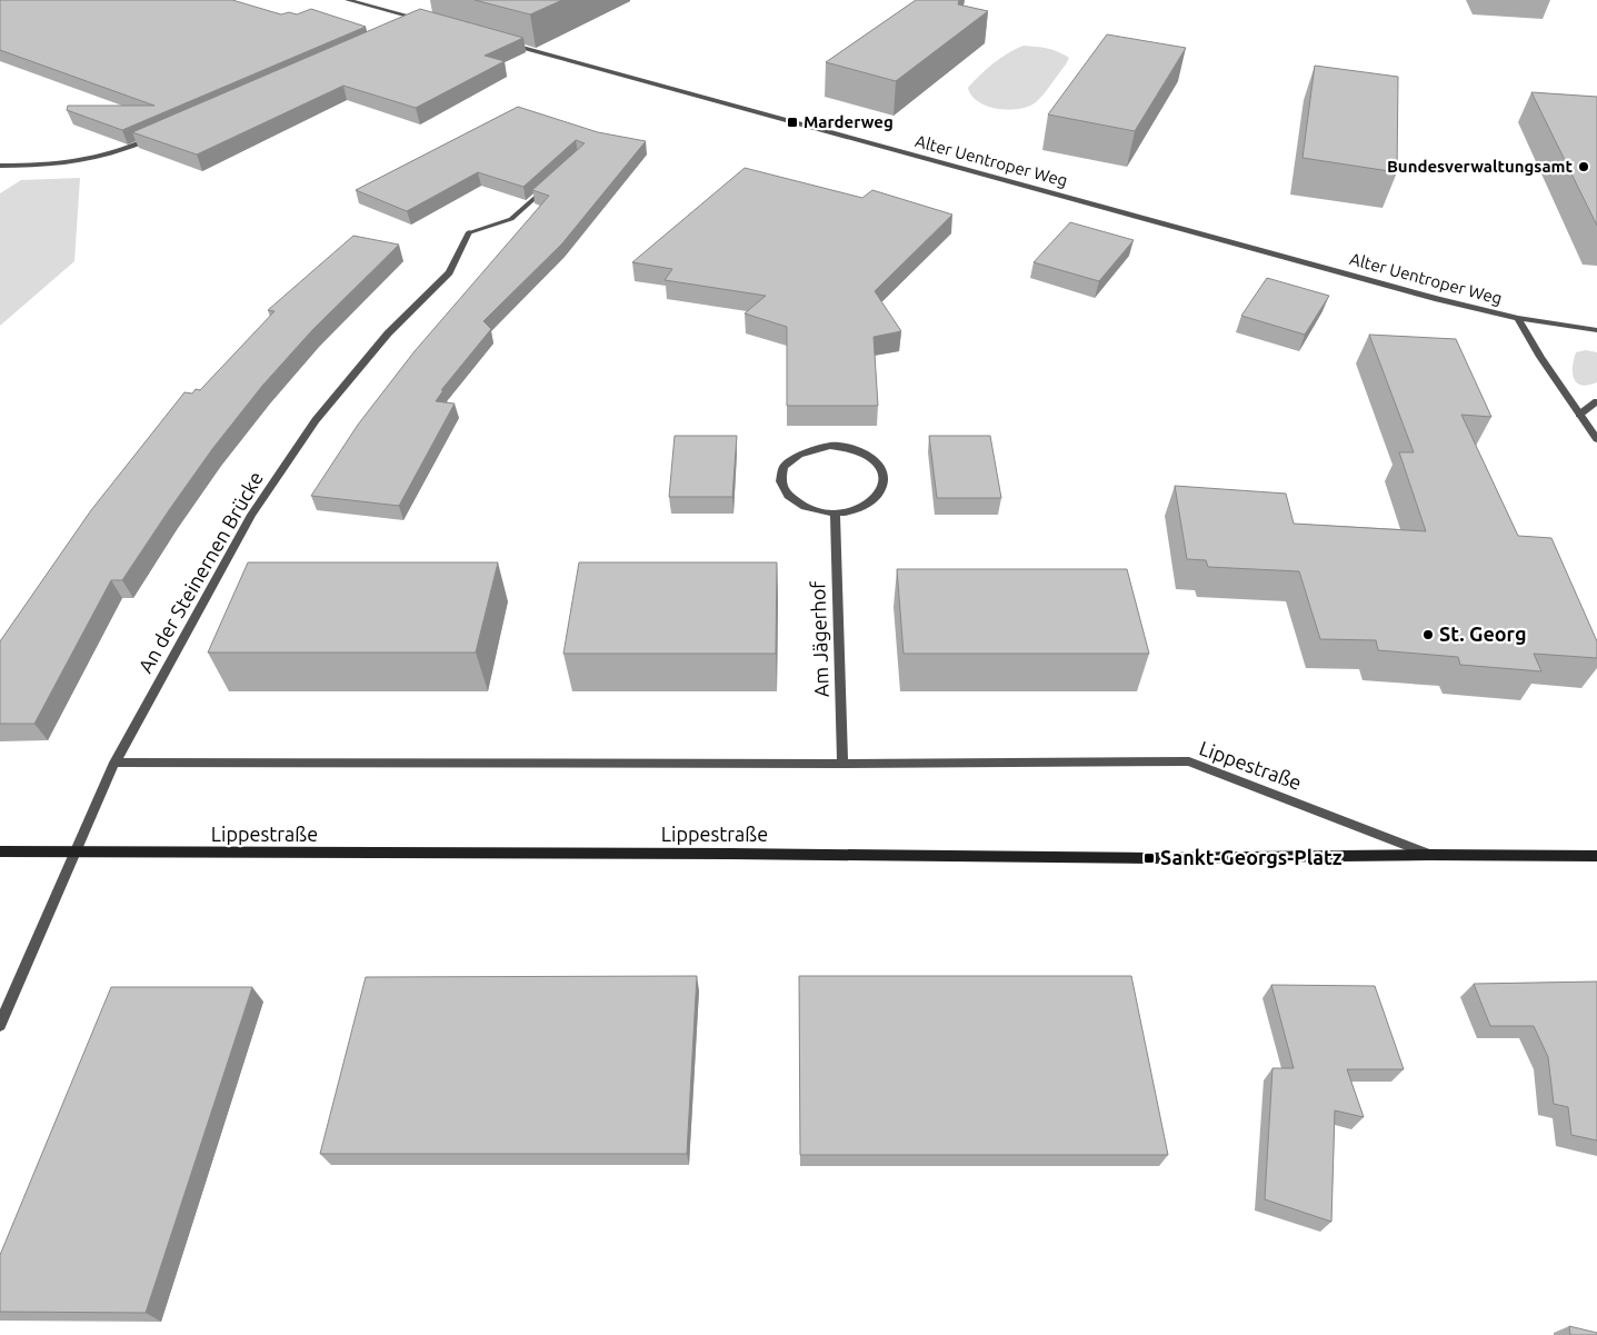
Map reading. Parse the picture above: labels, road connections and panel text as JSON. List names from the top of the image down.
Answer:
{
  "streets": {
    "main road": ["Lippestraße"],
    "street": ["Alter Uentroper Weg", "An der Steinernen Brücke", "Am Jägerhof"]
  },
  "crossings": [
    ["An der Steinernen Brücke", "Lippestraße"],
    ["Am Jägerhof", "Lippestraße"]
  ],
  "places": {
    "transit": ["Marderweg", "Sankt-Georgs-Platz"],
    "other": ["Bundesverwaltungsamt", "St. Georg"]
  }
}
